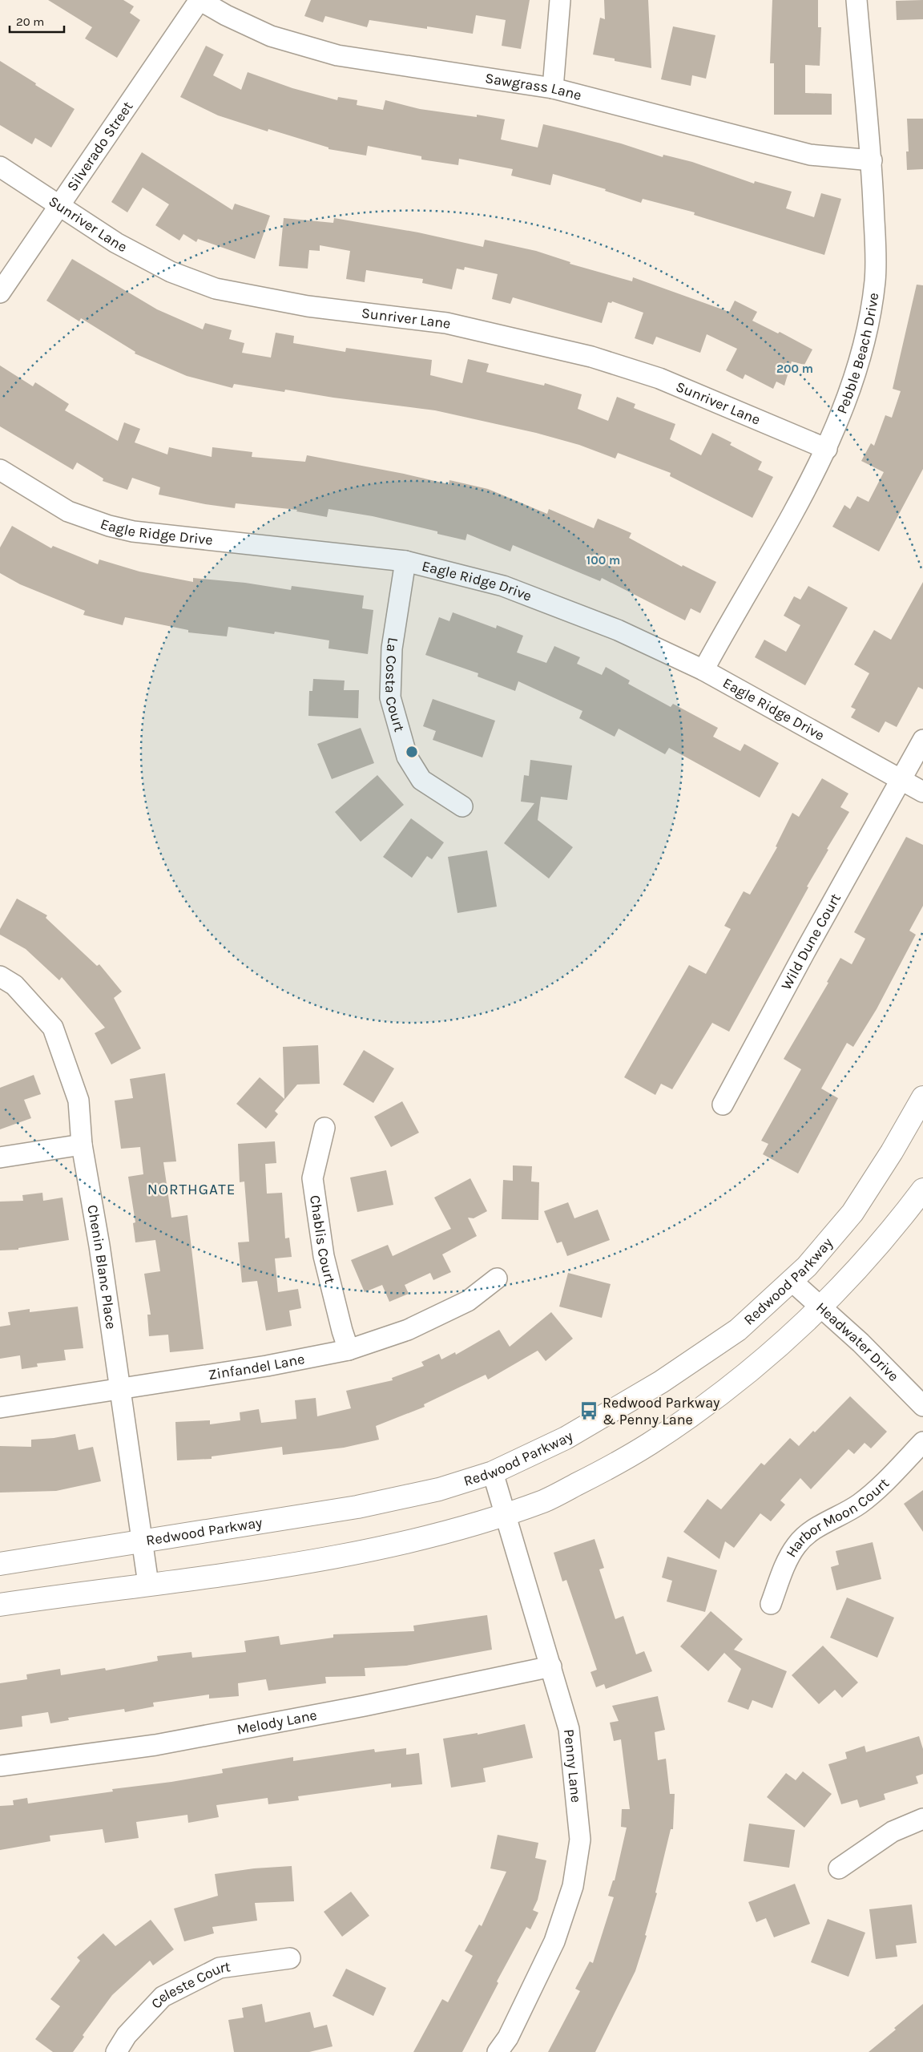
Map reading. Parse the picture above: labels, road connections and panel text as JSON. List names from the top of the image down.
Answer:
{
  "streets": {
    "main road": ["Redwood Parkway"],
    "street": [
      "Sawgrass Lane",
      "Silverado Street",
      "Sunriver Lane",
      "Pebble Beach Drive",
      "Eagle Ridge Drive",
      "La Costa Court",
      "Wild Dune Court",
      "Chablis Court",
      "Chenin Blanc Place",
      "Headwater Drive",
      "Zinfandel Lane",
      "Harbor Moon Court",
      "Melody Lane",
      "Penny Lane",
      "Celeste Court"
    ]
  },
  "crossings": [
    ["Sawgrass Lane", "Silverado Street"],
    ["Sawgrass Lane", "Pebble Beach Drive"],
    ["Silverado Street", "Sunriver Lane"],
    ["Sunriver Lane", "Pebble Beach Drive"],
    ["Pebble Beach Drive", "Eagle Ridge Drive"],
    ["Eagle Ridge Drive", "La Costa Court"],
    ["Eagle Ridge Drive", "Wild Dune Court"],
    ["Chablis Court", "Zinfandel Lane"],
    ["Chenin Blanc Place", "Redwood Parkway"],
    ["Chenin Blanc Place", "Zinfandel Lane"],
    ["Redwood Parkway", "Headwater Drive"],
    ["Redwood Parkway", "Penny Lane"],
    ["Melody Lane", "Penny Lane"]
  ],
  "districts": ["NORTHGATE"],
  "places": {
    "bus stop": ["Redwood Parkway & Penny Lane"]
  },
  "scale_bar": "20 m",
  "rings": ["200 m", "100 m"]
}
